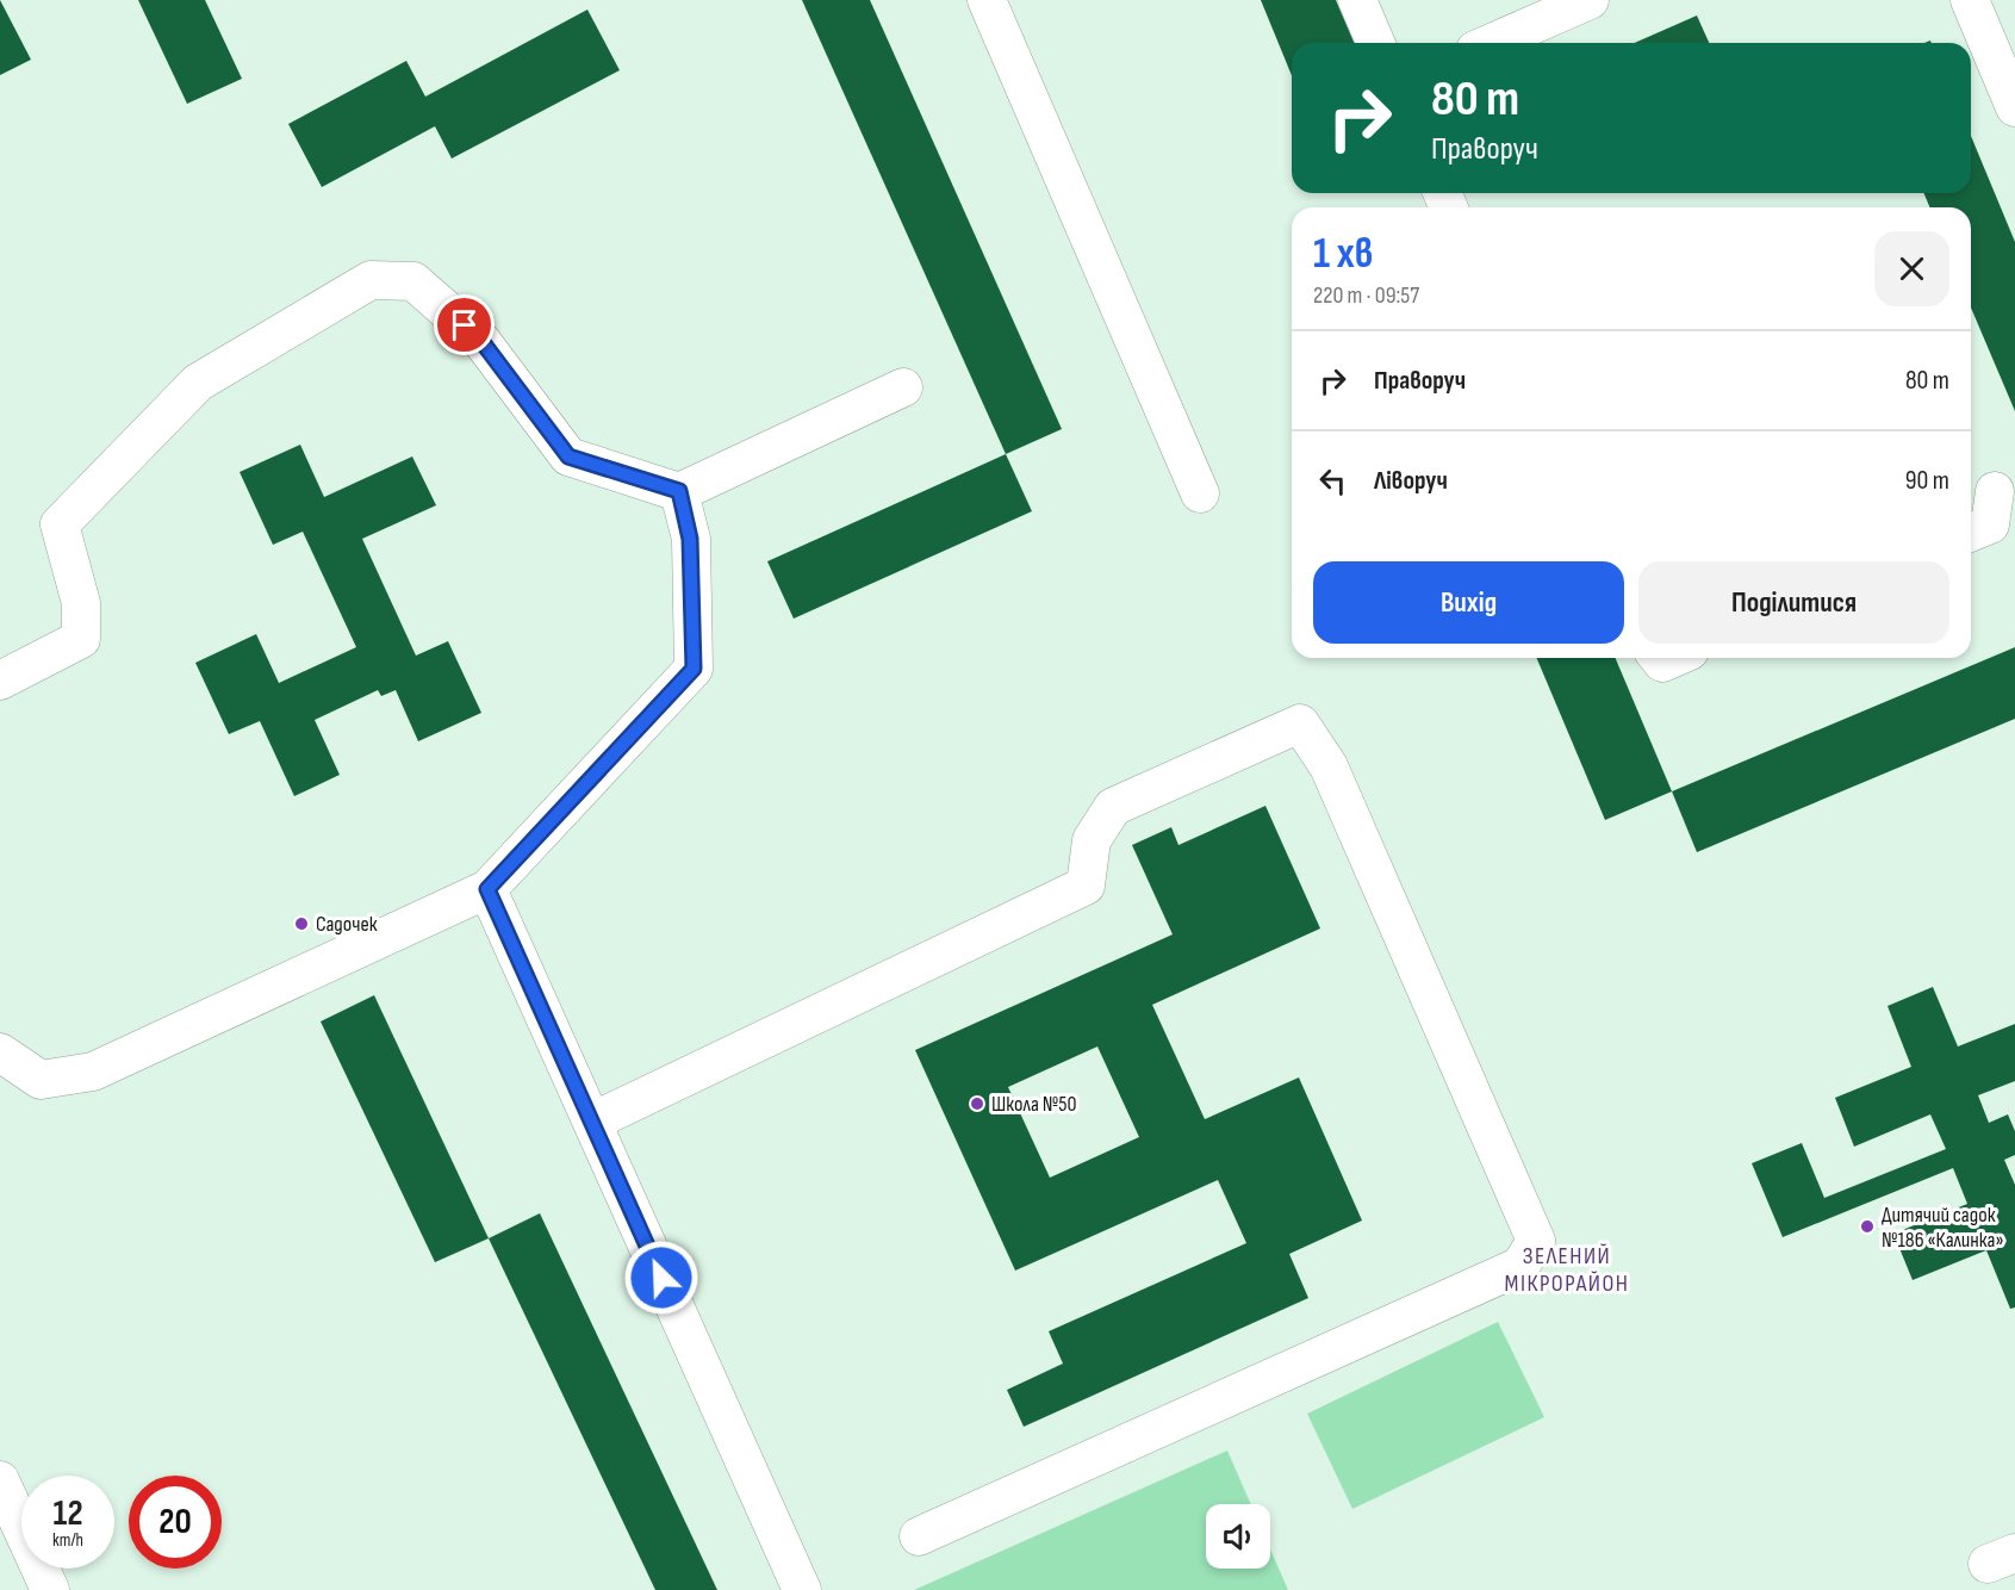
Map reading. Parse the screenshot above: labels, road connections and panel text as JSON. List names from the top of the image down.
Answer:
{
  "districts": ["ЗЕЛЕНИЙ МІКРОРАЙОН"],
  "places": ["Садочек", "Школа №50", "Дитячий садок №186 «Калинка»"],
  "page": {
    "turn": ["80 m", "Праворуч"],
    "heading": ["1 хв", "220 m · 09:57"],
    "list": [
      {
        "name": "Праворуч",
        "value": "80 m"
      },
      {
        "name": "Ліворуч",
        "value": "90 m"
      }
    ],
    "buttons": ["Вихід", "Поділитися"],
    "speed": "12 km/h",
    "limit": "20"
  }
}
